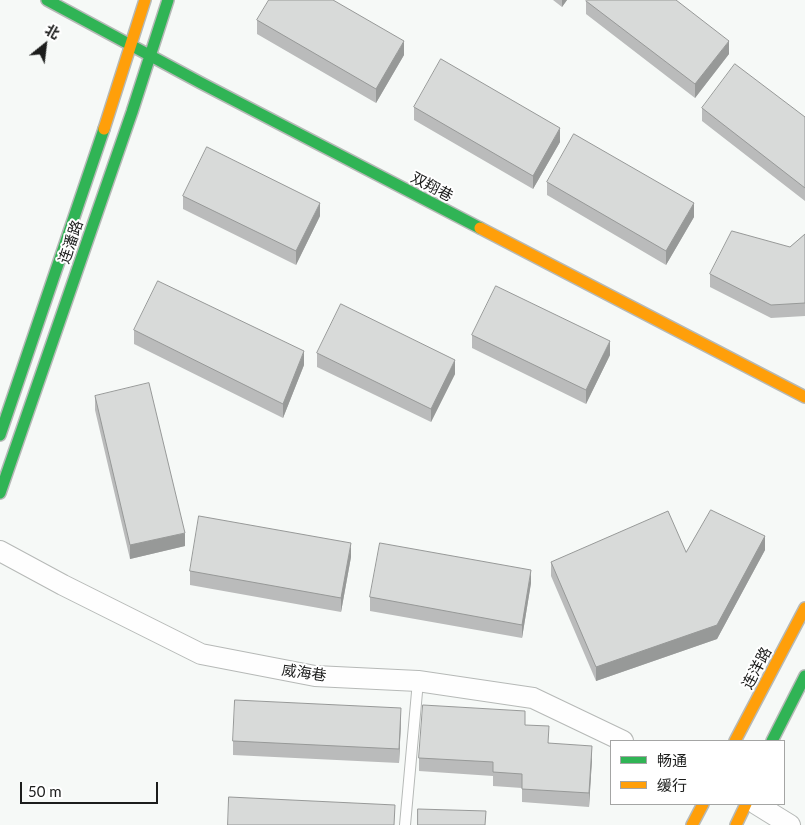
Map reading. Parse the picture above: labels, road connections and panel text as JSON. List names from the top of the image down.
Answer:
{
  "streets": {
    "main road": ["双翔巷", "连潘路", "连洋路"],
    "street": ["威海巷"]
  },
  "crossings": [
    ["双翔巷", "连潘路"]
  ],
  "legend": ["畅通", "缓行"],
  "scale_bar": "50 m",
  "north": "top right"
}
